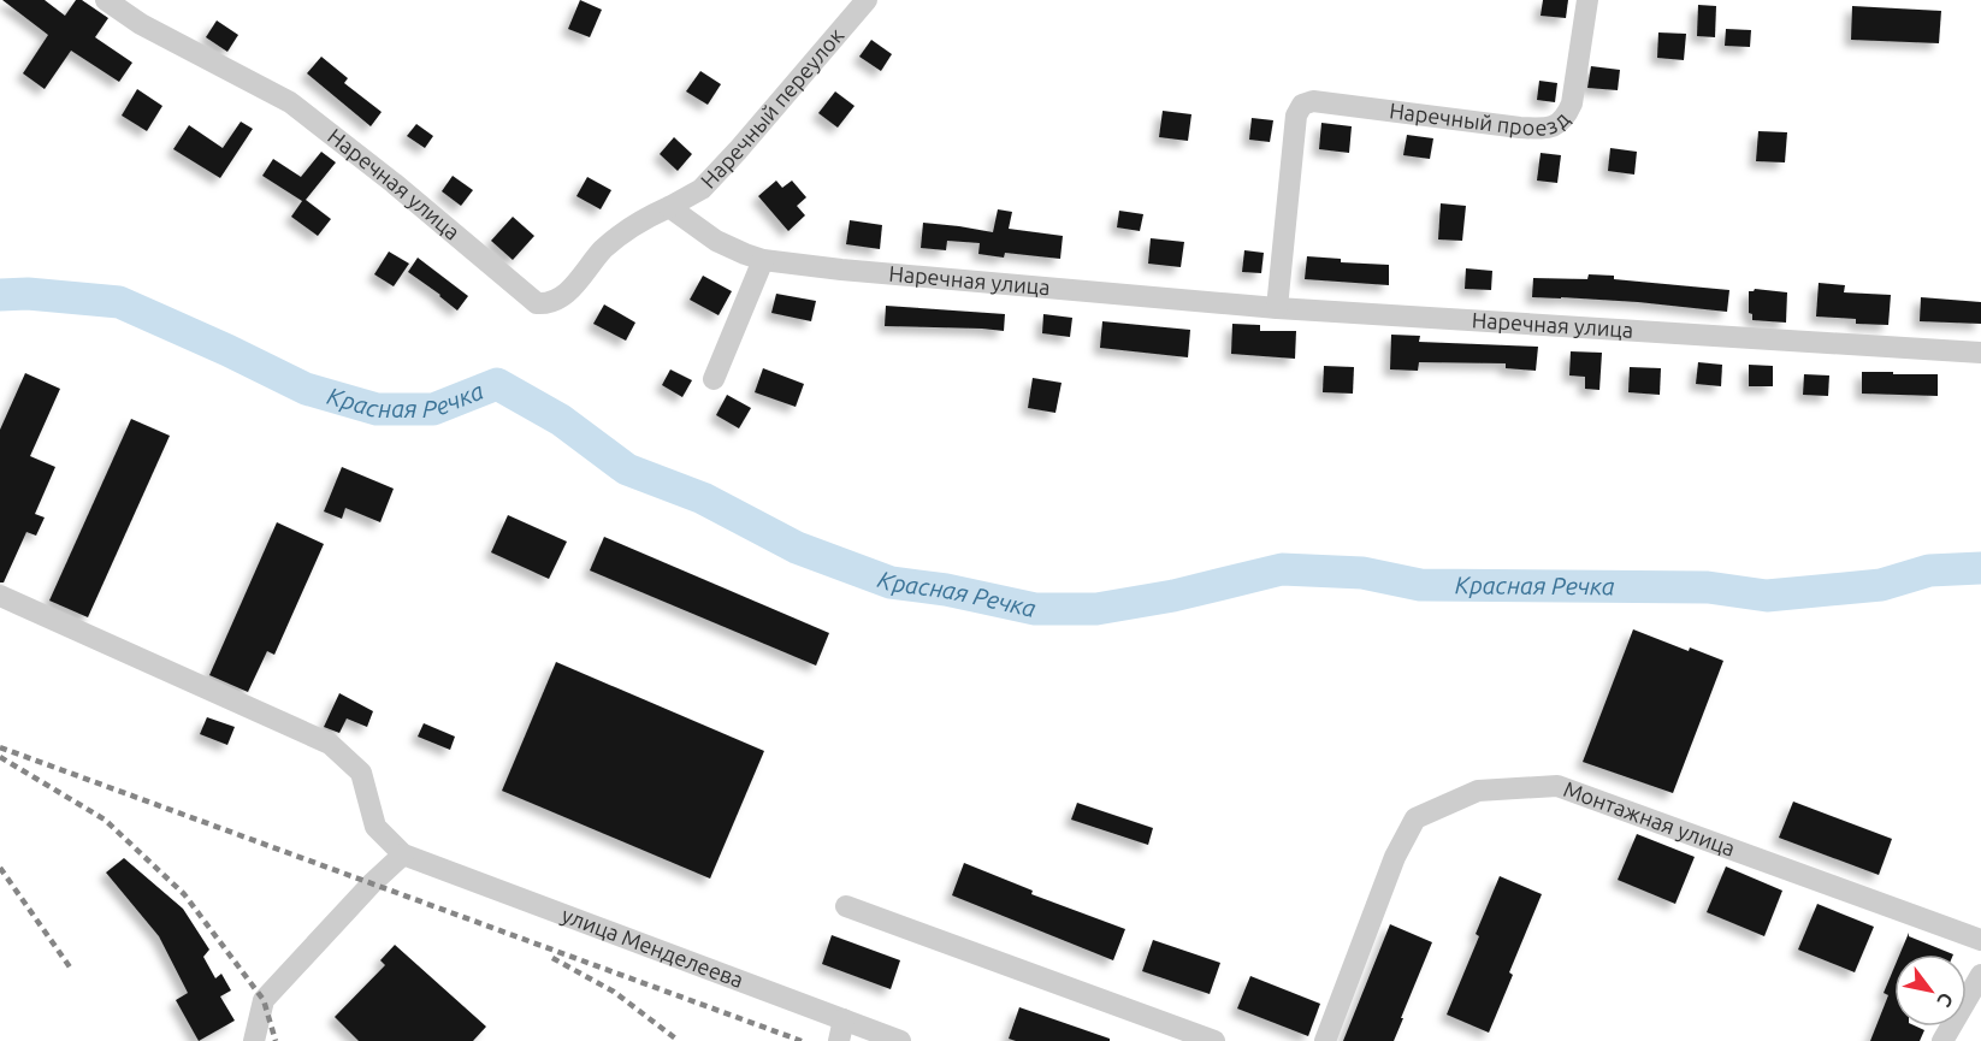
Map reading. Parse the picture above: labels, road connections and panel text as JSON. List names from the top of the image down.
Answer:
{
  "streets": {
    "street": [
      "Наречный переулок",
      "Наречный проезд",
      "Наречная улица",
      "Монтажная улица",
      "улица Менделеева"
    ]
  },
  "crossings": [
    ["Наречный переулок", "Наречная улица"],
    ["Наречный проезд", "Наречная улица"]
  ],
  "water": ["Красная Речка"],
  "north": "bottom right"
}
